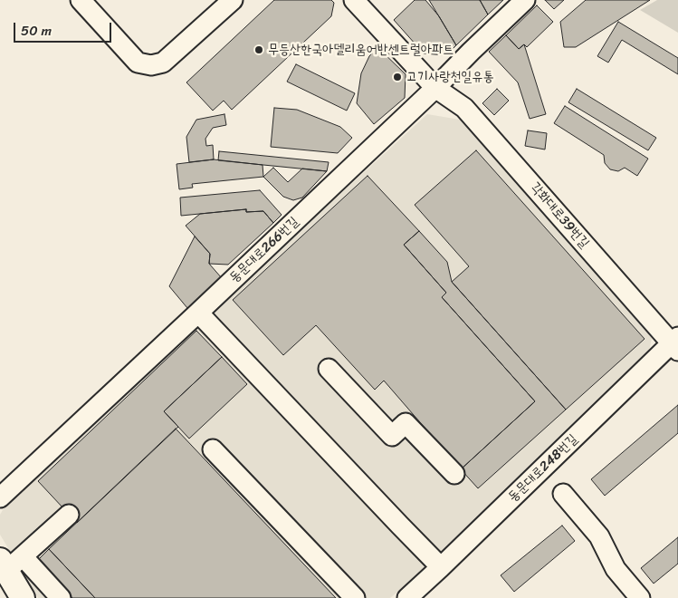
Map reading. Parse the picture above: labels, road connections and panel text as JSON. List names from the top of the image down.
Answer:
{
  "streets": {
    "street": ["각화대로39번길", "동문대로266번길", "동문대로248번길"]
  },
  "crossings": [
    ["각화대로39번길", "동문대로266번길"],
    ["각화대로39번길", "동문대로248번길"]
  ],
  "places": ["무등산한국아델리움어반센트럴아파트", "고기사랑천일유통"],
  "scale_bar": "50 m"
}
